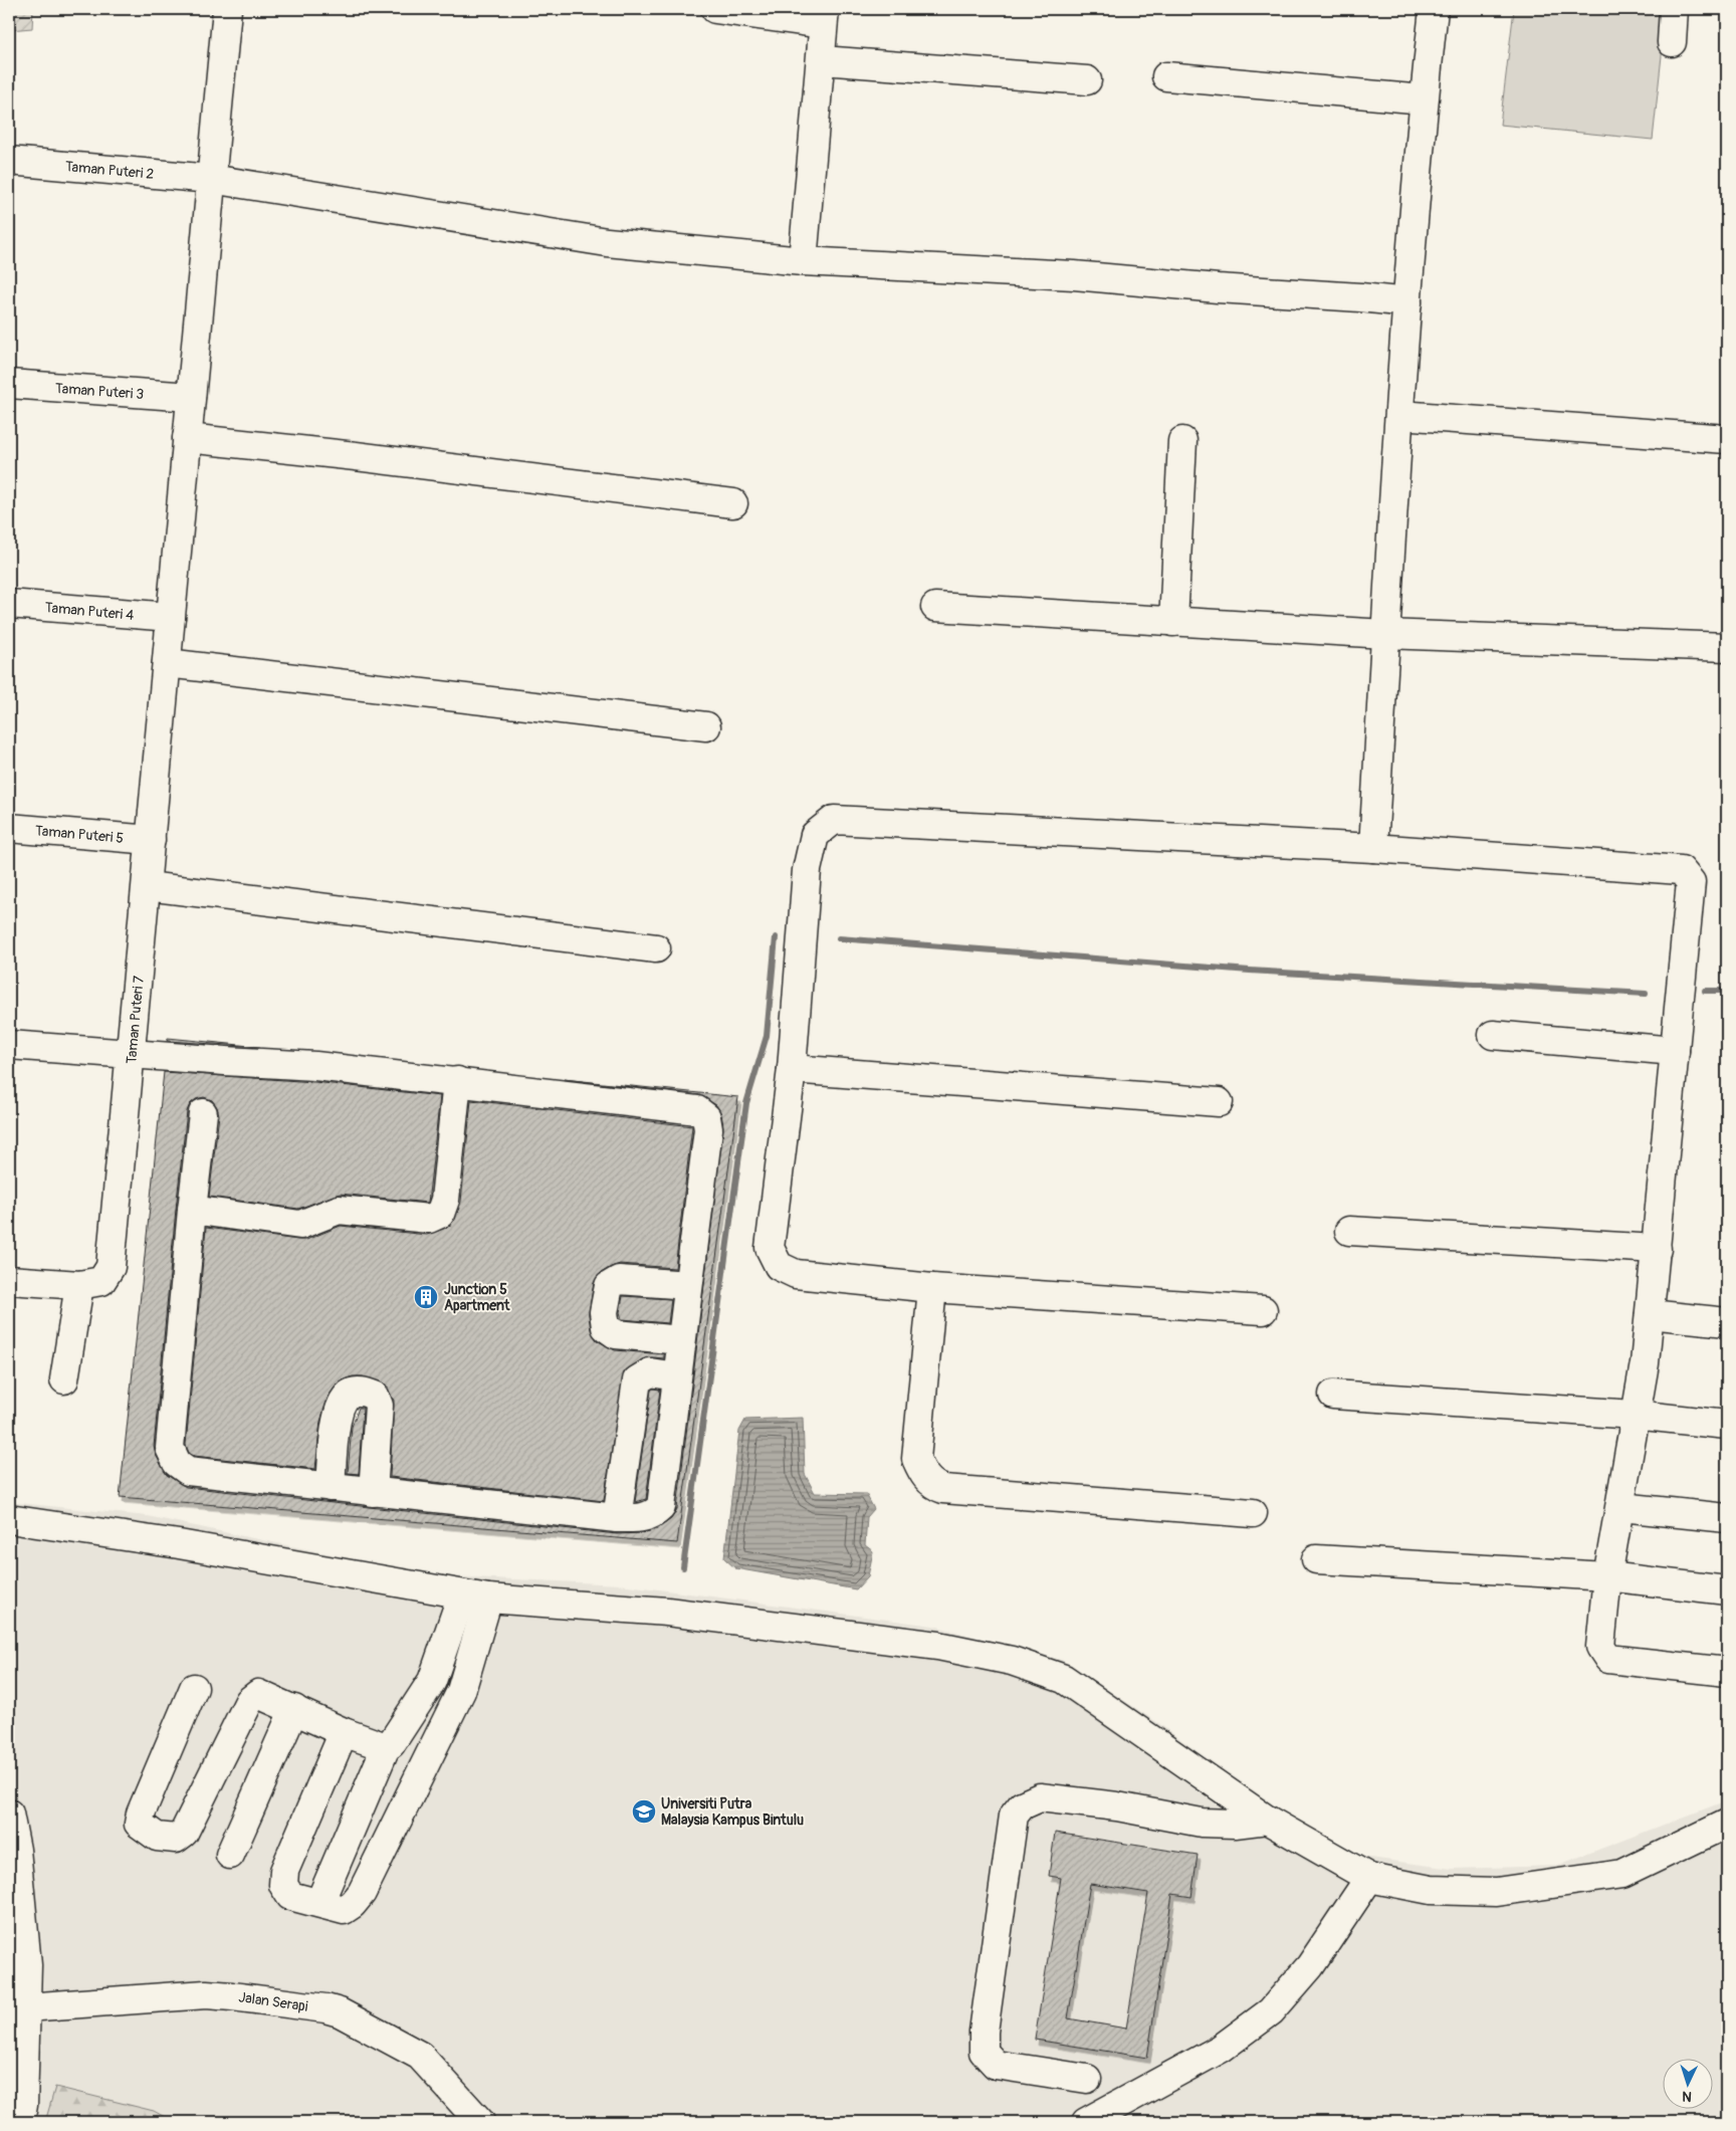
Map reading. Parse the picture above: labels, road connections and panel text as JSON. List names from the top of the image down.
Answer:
{
  "streets": {
    "street": [
      "Taman Puteri 2",
      "Taman Puteri 3",
      "Taman Puteri 4",
      "Taman Puteri 5",
      "Taman Puteri 7",
      "Jalan Serapi"
    ]
  },
  "crossings": [
    ["Taman Puteri 2", "Taman Puteri 7"],
    ["Taman Puteri 3", "Taman Puteri 7"],
    ["Taman Puteri 4", "Taman Puteri 7"],
    ["Taman Puteri 5", "Taman Puteri 7"]
  ],
  "places": {
    "building": ["Junction 5 Apartment"],
    "school or university": ["Universiti Putra Malaysia Kampus Bintulu"]
  },
  "north": "bottom"
}
